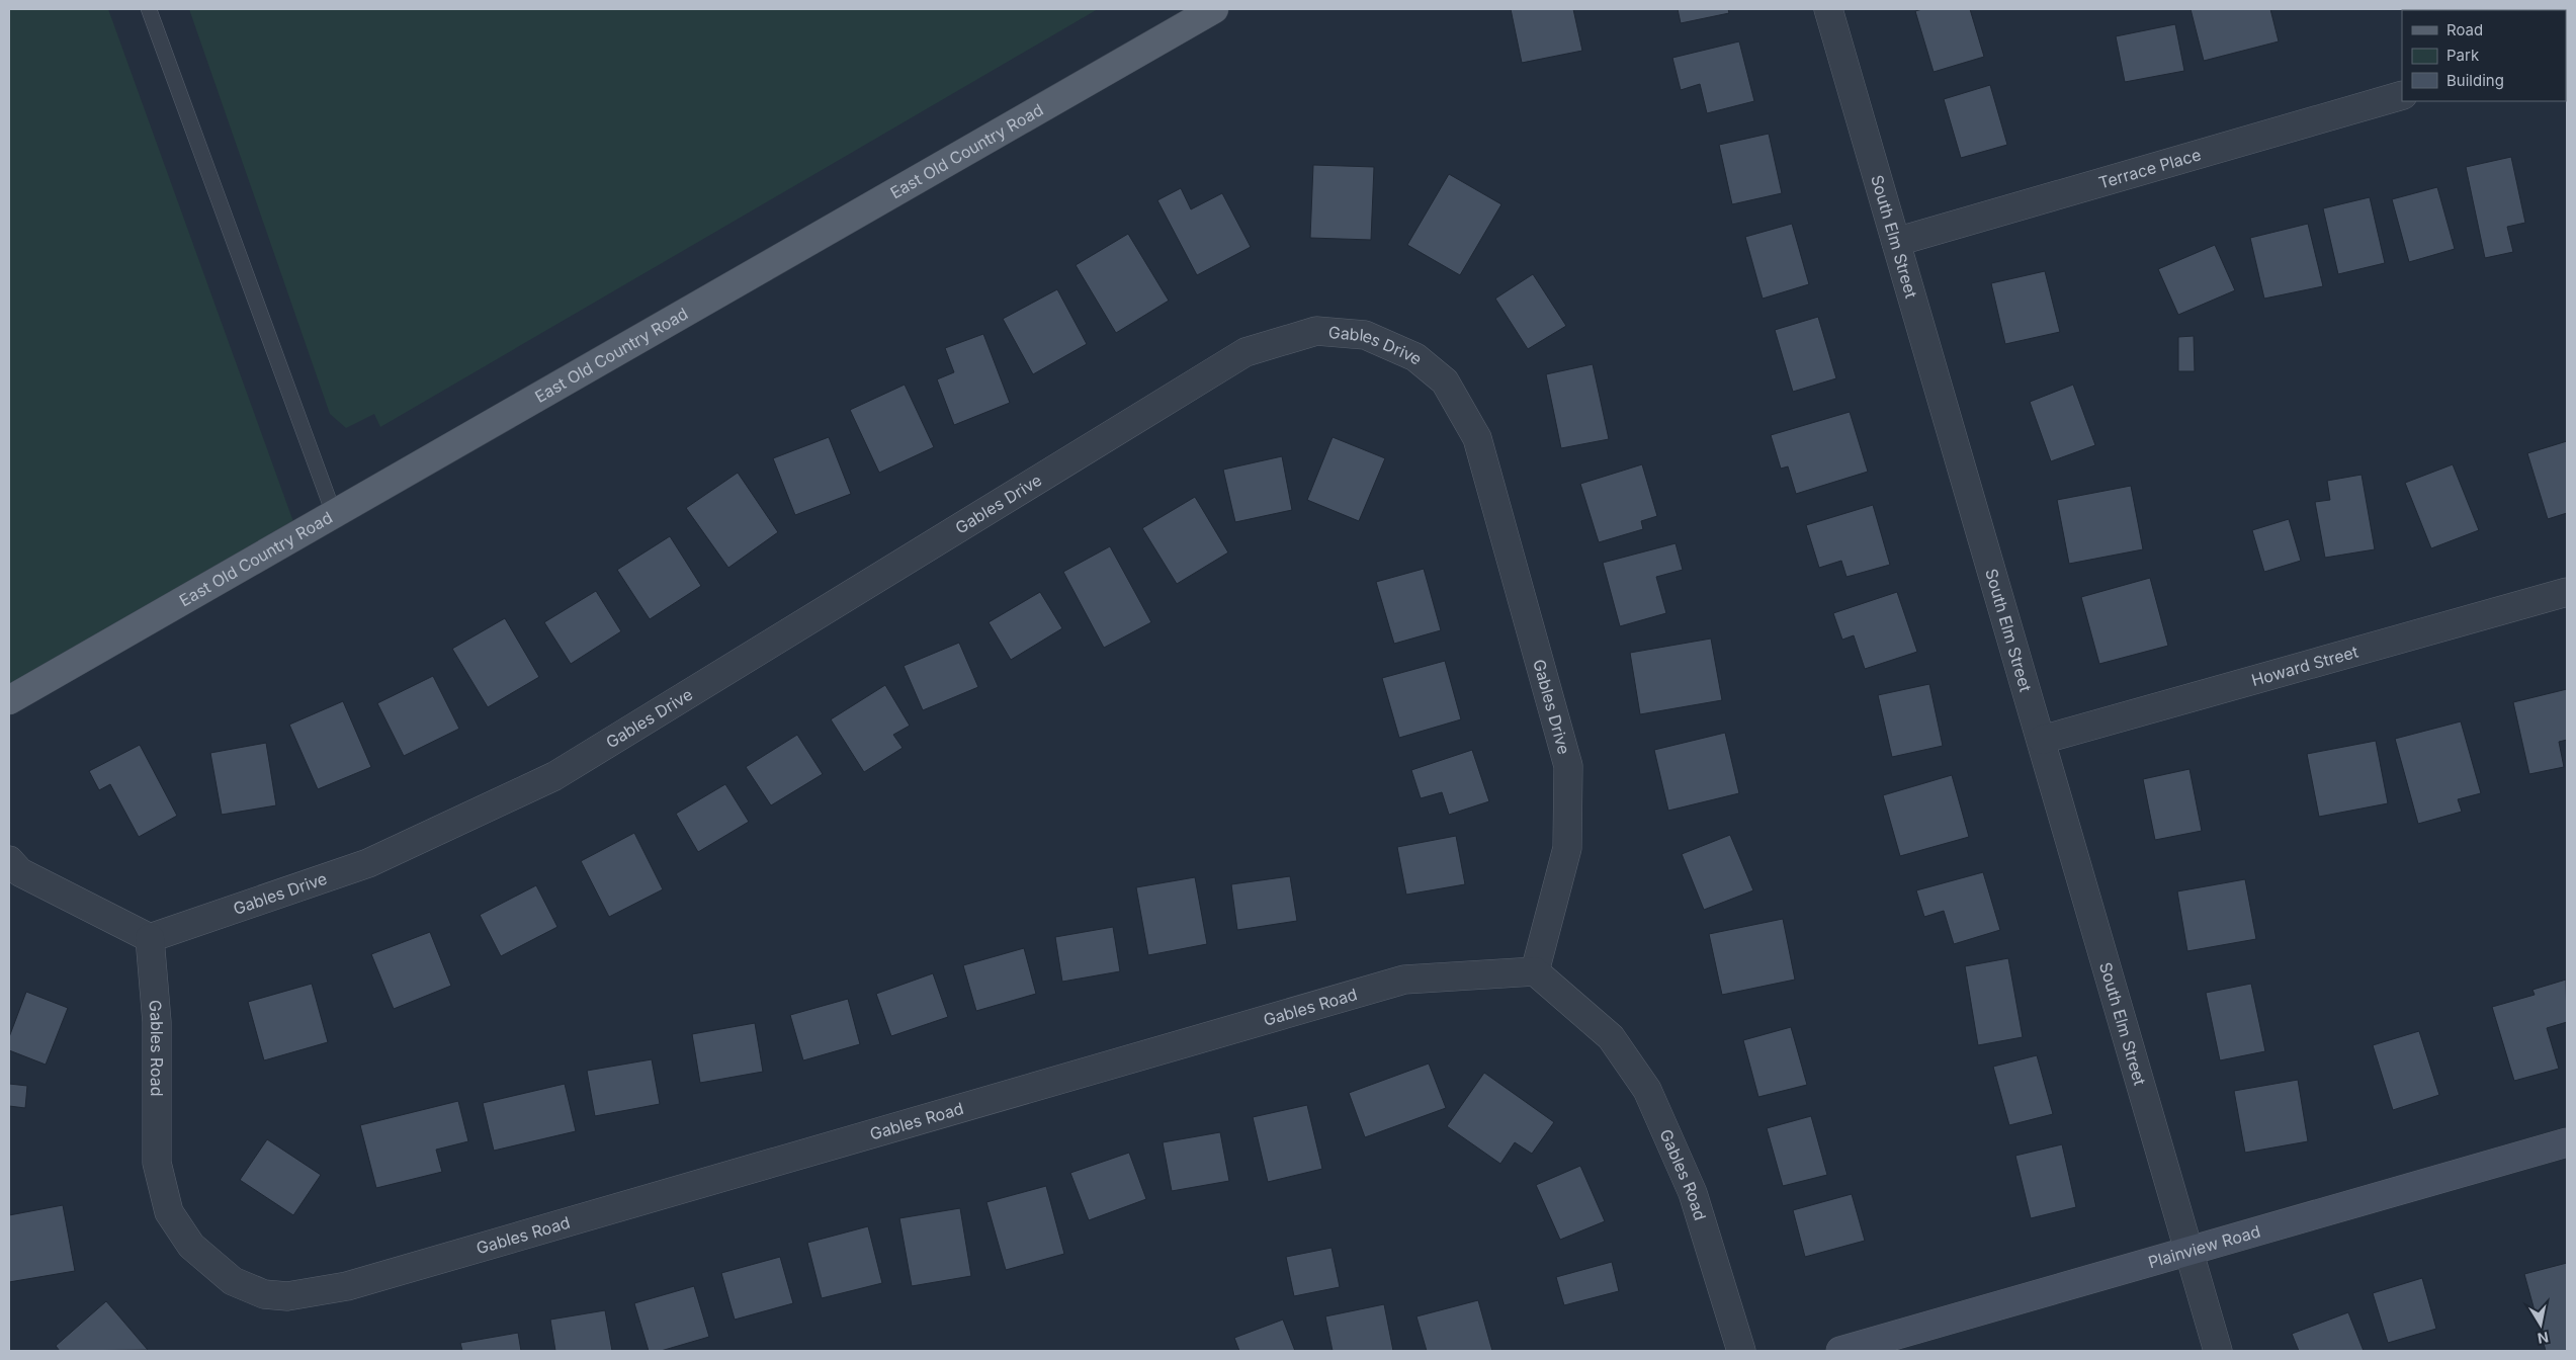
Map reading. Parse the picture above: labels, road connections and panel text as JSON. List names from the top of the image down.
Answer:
{
  "streets": {
    "main road": ["East Old Country Road", "Plainview Road"],
    "street": [
      "Terrace Place",
      "South Elm Street",
      "Gables Drive",
      "Howard Street",
      "Gables Road"
    ]
  },
  "crossings": [
    ["Terrace Place", "South Elm Street"],
    ["South Elm Street", "Howard Street"],
    ["South Elm Street", "Plainview Road"],
    ["Gables Drive", "Gables Road"]
  ],
  "legend": ["Road", "Park", "Building"],
  "north": "bottom"
}
